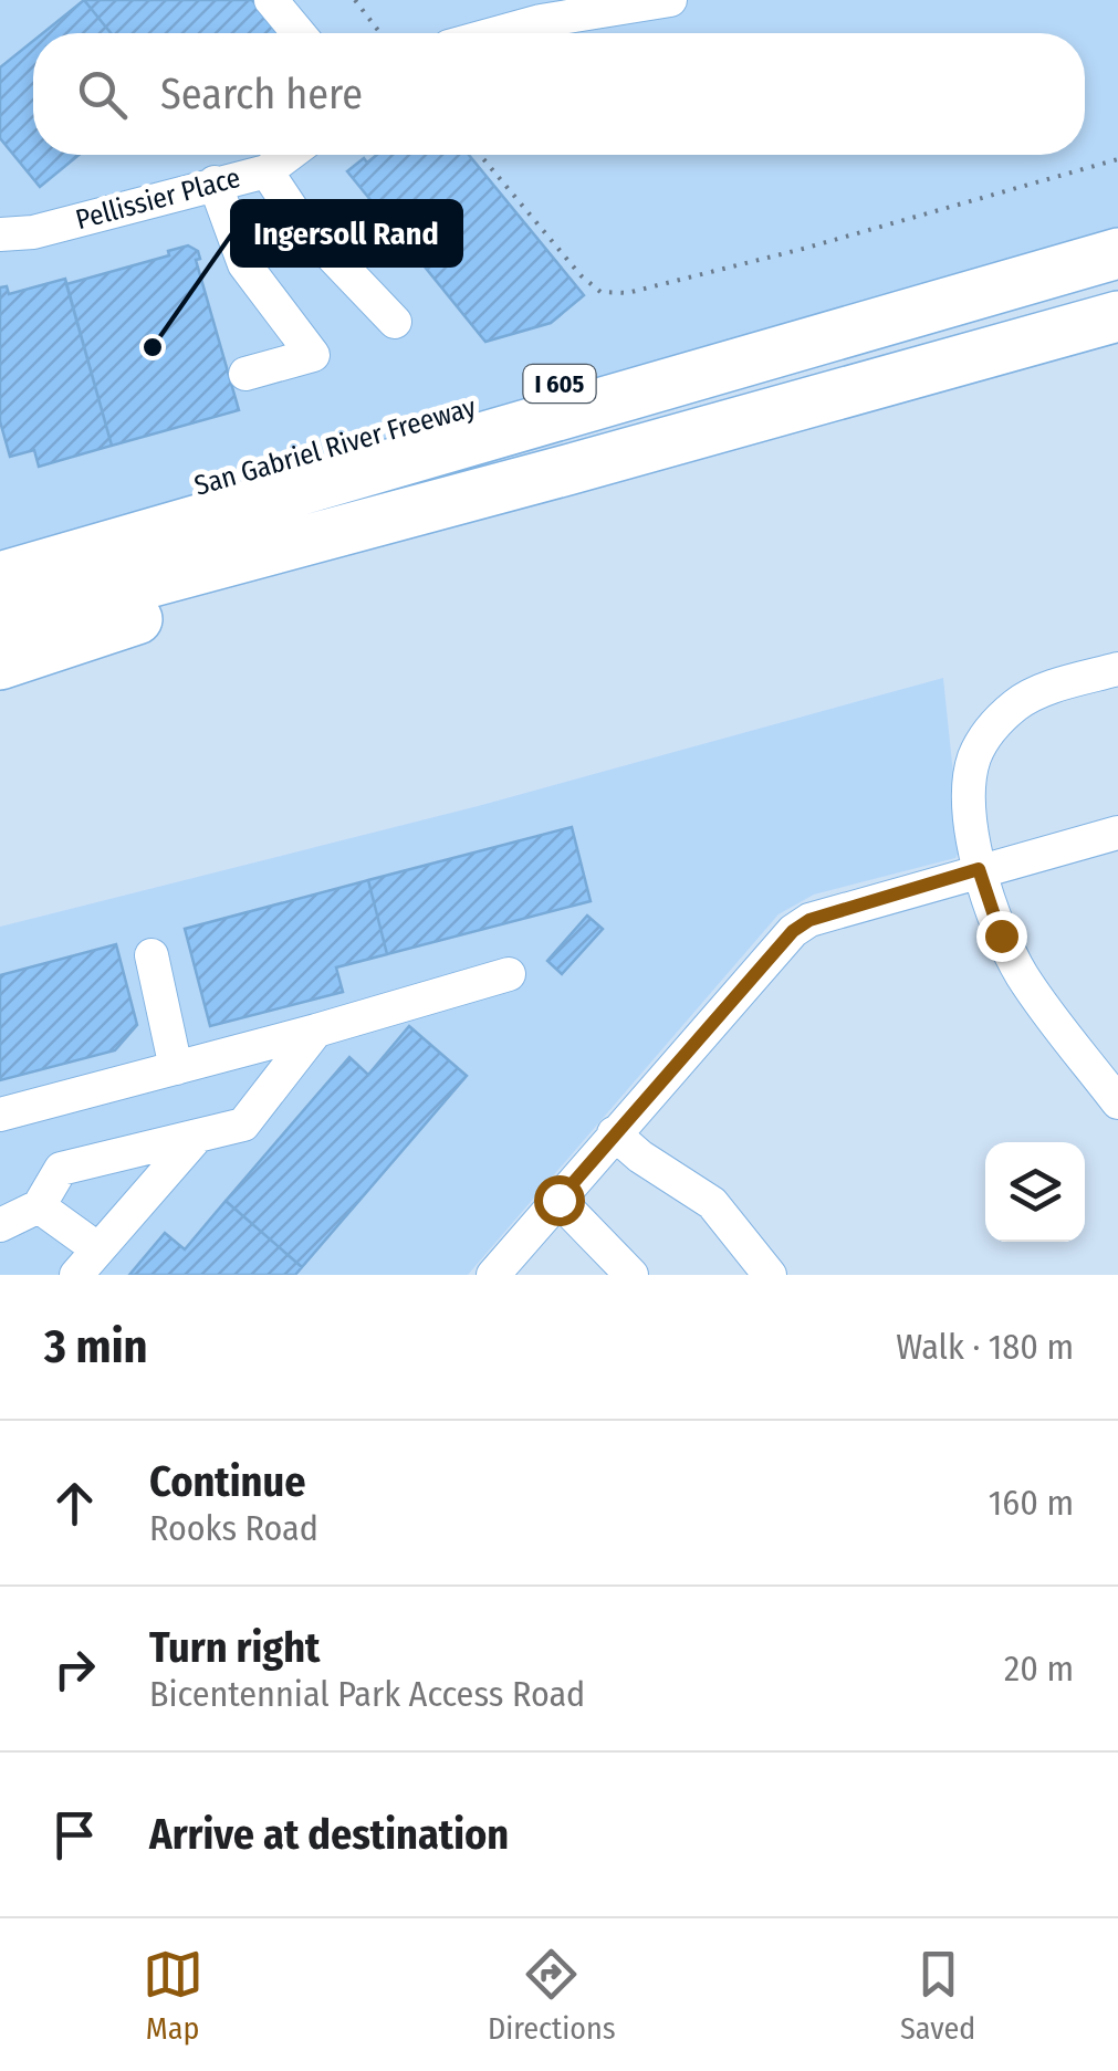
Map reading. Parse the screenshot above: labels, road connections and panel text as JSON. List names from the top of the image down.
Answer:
{
  "streets": {
    "highway": ["I 605", "San Gabriel River Freeway"],
    "street": ["Pellissier Place"]
  },
  "places": ["Ingersoll Rand"],
  "page": {
    "search": "Search here",
    "heading": ["3 min", "Walk · 180 m"],
    "list": [
      ["Continue", "Rooks Road", "160 m"],
      ["Turn right", "Bicentennial Park Access Road", "20 m"],
      "Arrive at destination"
    ],
    "nav": ["Map", "Directions", "Saved"]
  }
}
